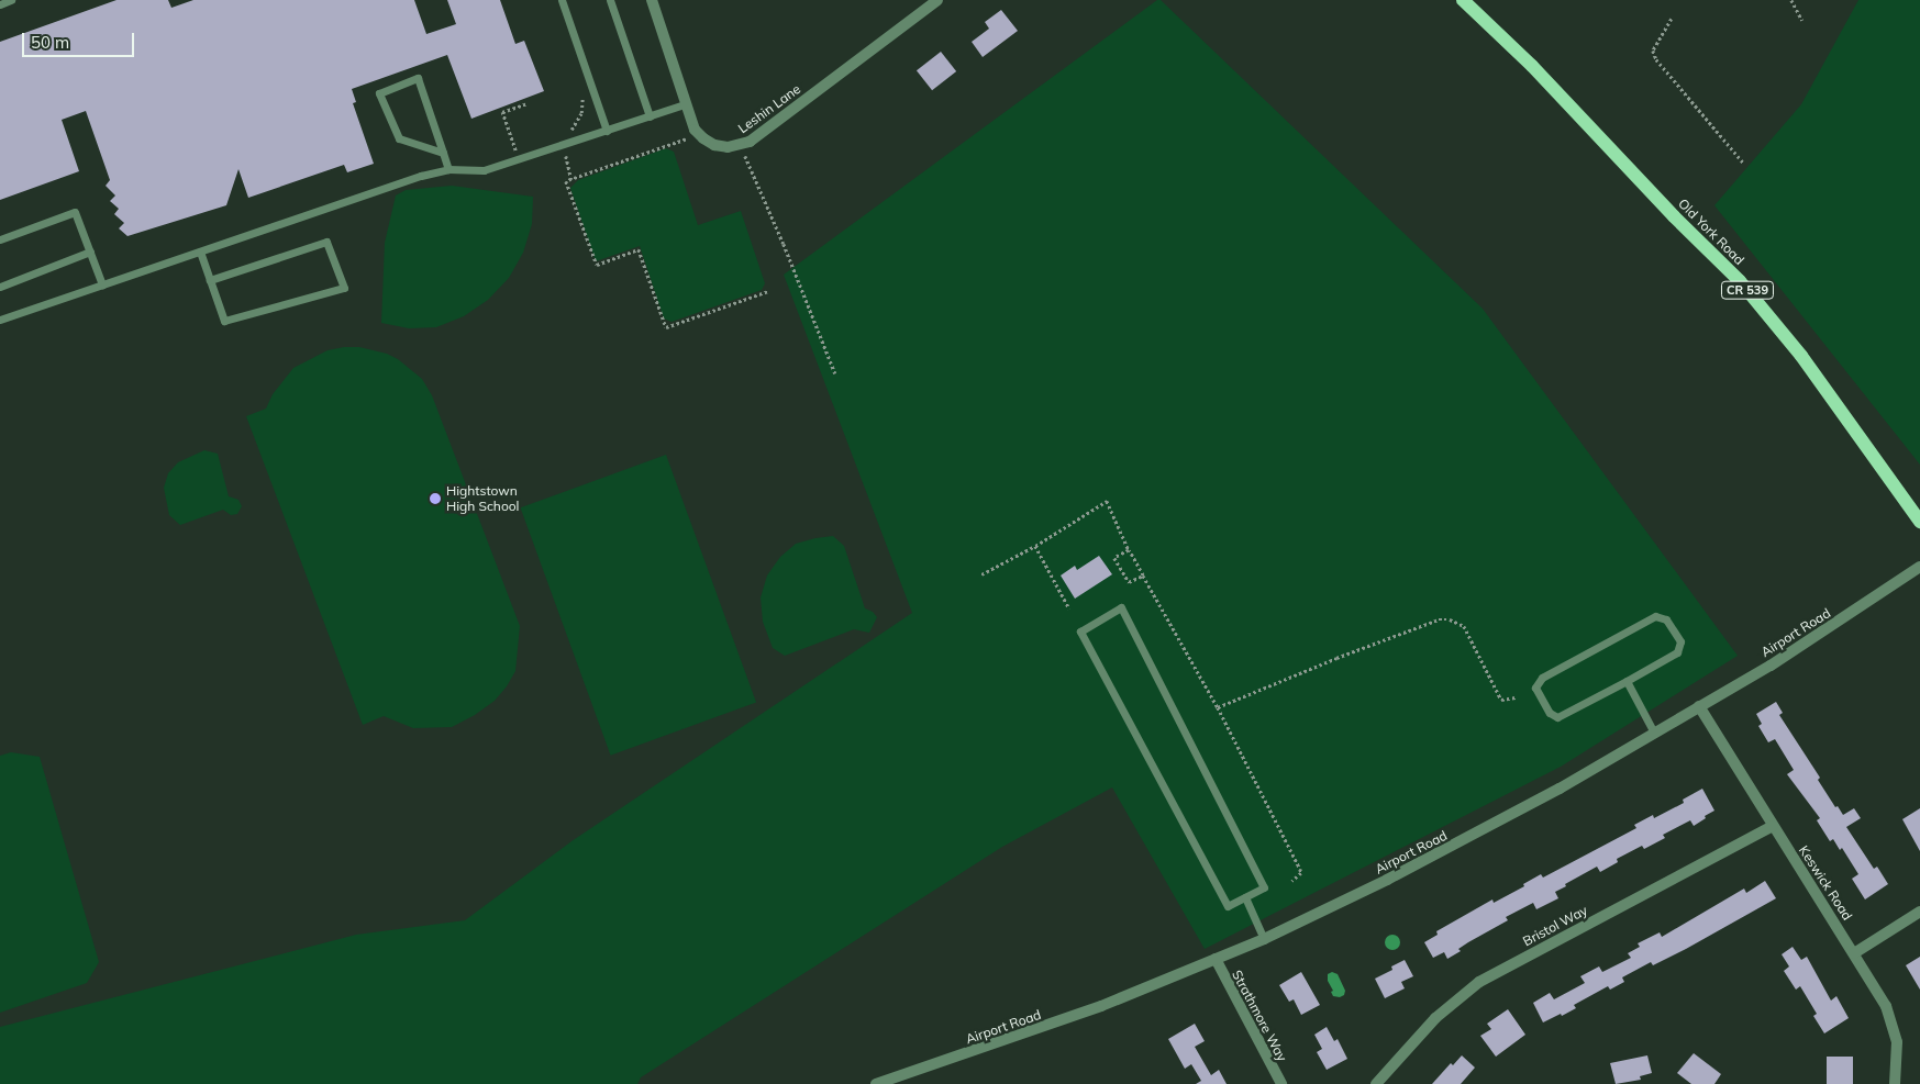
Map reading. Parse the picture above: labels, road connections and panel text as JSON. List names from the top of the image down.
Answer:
{
  "streets": {
    "main road": ["Old York Road", "CR 539"],
    "street": [
      "Leshin Lane",
      "Airport Road",
      "Keswick Road",
      "Bristol Way",
      "Strathmore Way"
    ]
  },
  "crossings": [
    ["Airport Road", "Keswick Road"],
    ["Airport Road", "Strathmore Way"],
    ["Keswick Road", "Bristol Way"]
  ],
  "places": ["Hightstown High School"],
  "scale_bar": "50 m"
}
